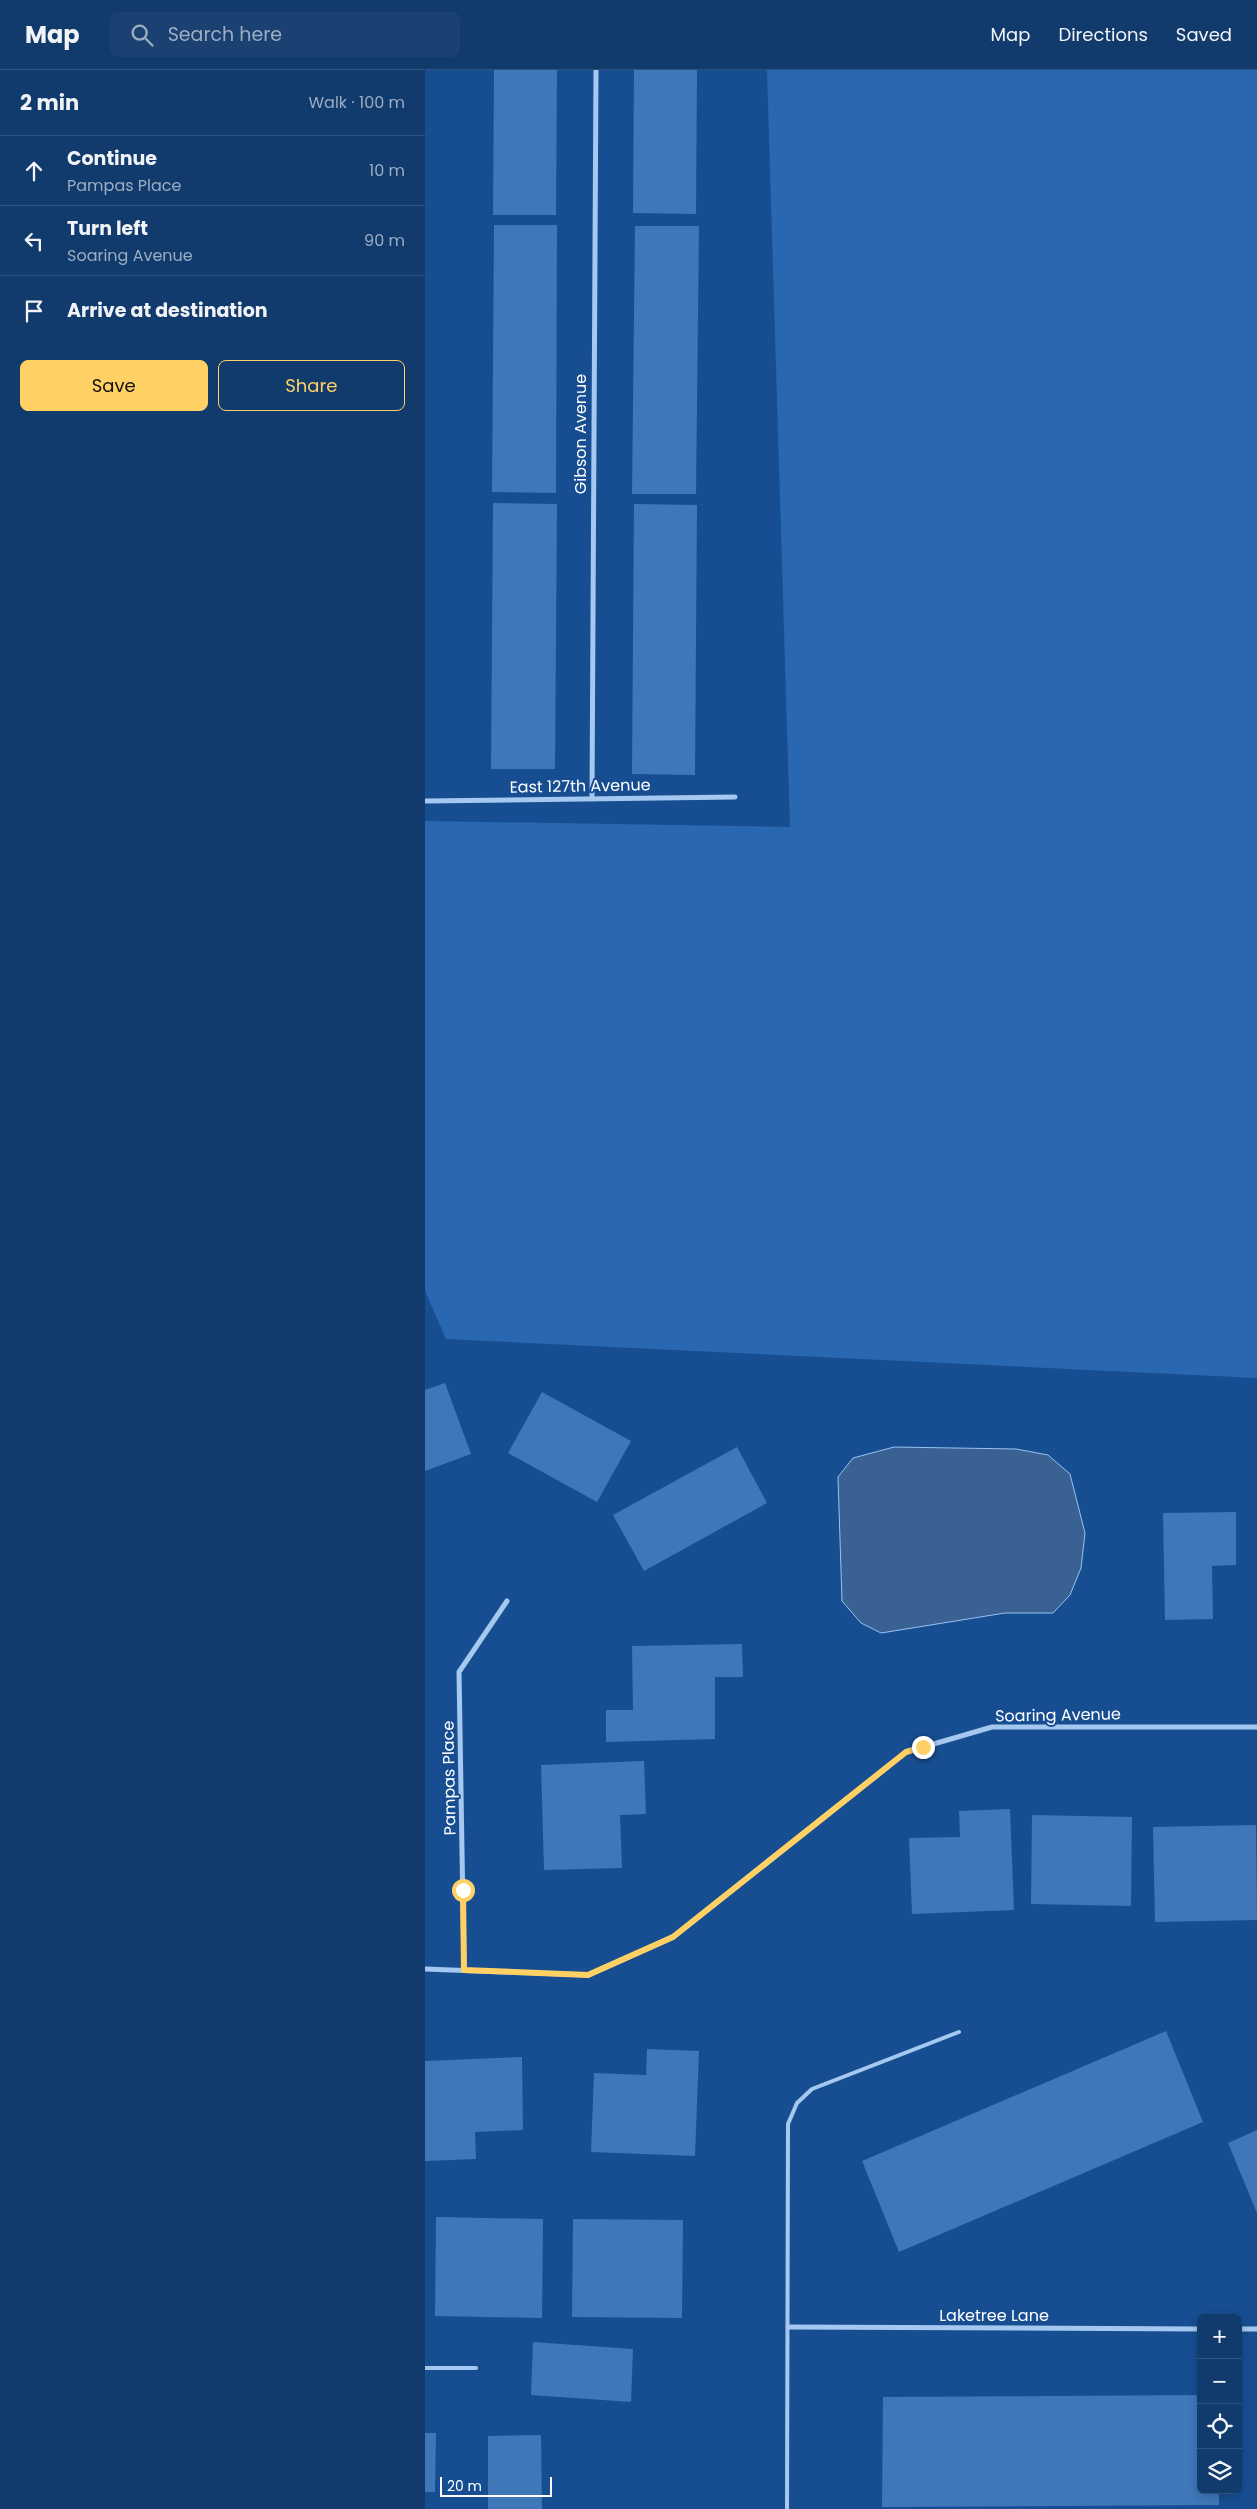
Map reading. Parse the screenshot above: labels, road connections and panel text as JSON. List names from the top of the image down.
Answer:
{
  "streets": {
    "street": [
      "Gibson Avenue",
      "East 127th Avenue",
      "Soaring Avenue",
      "Pampas Place",
      "Laketree Lane"
    ]
  },
  "crossings": [
    ["Gibson Avenue", "East 127th Avenue"],
    ["Soaring Avenue", "Pampas Place"]
  ],
  "scale_bar": "20 m",
  "page": {
    "header": "Map",
    "search": "Search here",
    "nav": ["Map", "Directions", "Saved"],
    "heading": ["2 min", "Walk · 100 m"],
    "list": [
      ["Continue", "Pampas Place", "10 m"],
      ["Turn left", "Soaring Avenue", "90 m"],
      "Arrive at destination"
    ],
    "buttons": ["Save", "Share"],
    "map_buttons": ["+", "−"],
    "scale": "20 m"
  }
}
